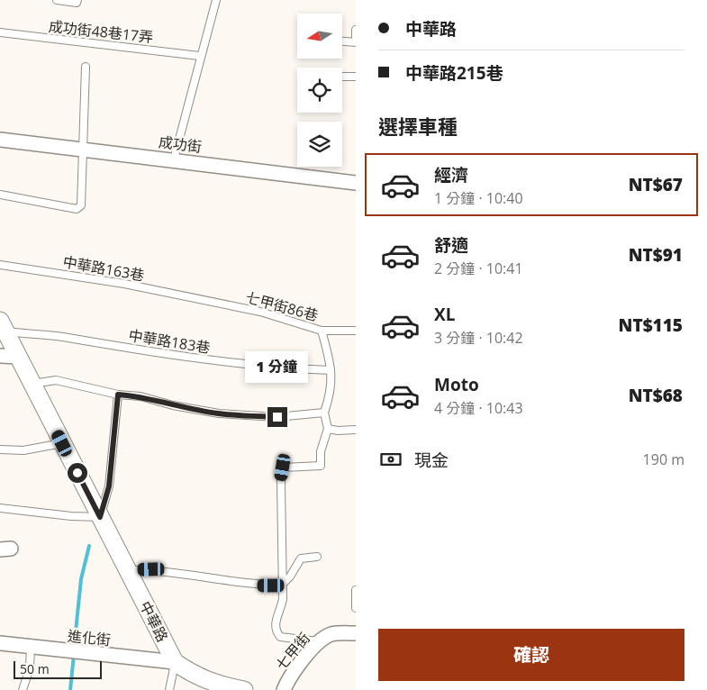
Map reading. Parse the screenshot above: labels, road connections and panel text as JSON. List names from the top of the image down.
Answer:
{
  "streets": {
    "street": [
      "成功街",
      "中華路",
      "進化街",
      "七甲街"
    ],
    "lane": [
      "成功街48巷17弄",
      "中華路163巷",
      "七甲街86巷",
      "中華路183巷"
    ]
  },
  "crossings": [
    ["中華路163巷", "七甲街86巷"],
    ["中華路183巷", "中華路"],
    ["中華路", "進化街"]
  ],
  "scale_bar": "50 m",
  "north": "left",
  "page": {
    "banner": ["中華路", "中華路215巷"],
    "heading": "選擇車種",
    "list": [
      {
        "name": "經濟",
        "note": "1 分鐘 · 10:40",
        "value": "NT$67"
      },
      {
        "name": "舒適",
        "note": "2 分鐘 · 10:41",
        "value": "NT$91"
      },
      {
        "name": "XL",
        "note": "3 分鐘 · 10:42",
        "value": "NT$115"
      },
      {
        "name": "Moto",
        "note": "4 分鐘 · 10:43",
        "value": "NT$68"
      }
    ],
    "bubble": "1 分鐘",
    "pay": ["現金", "190 m"],
    "buttons": "確認",
    "scale": "50 m"
  }
}
